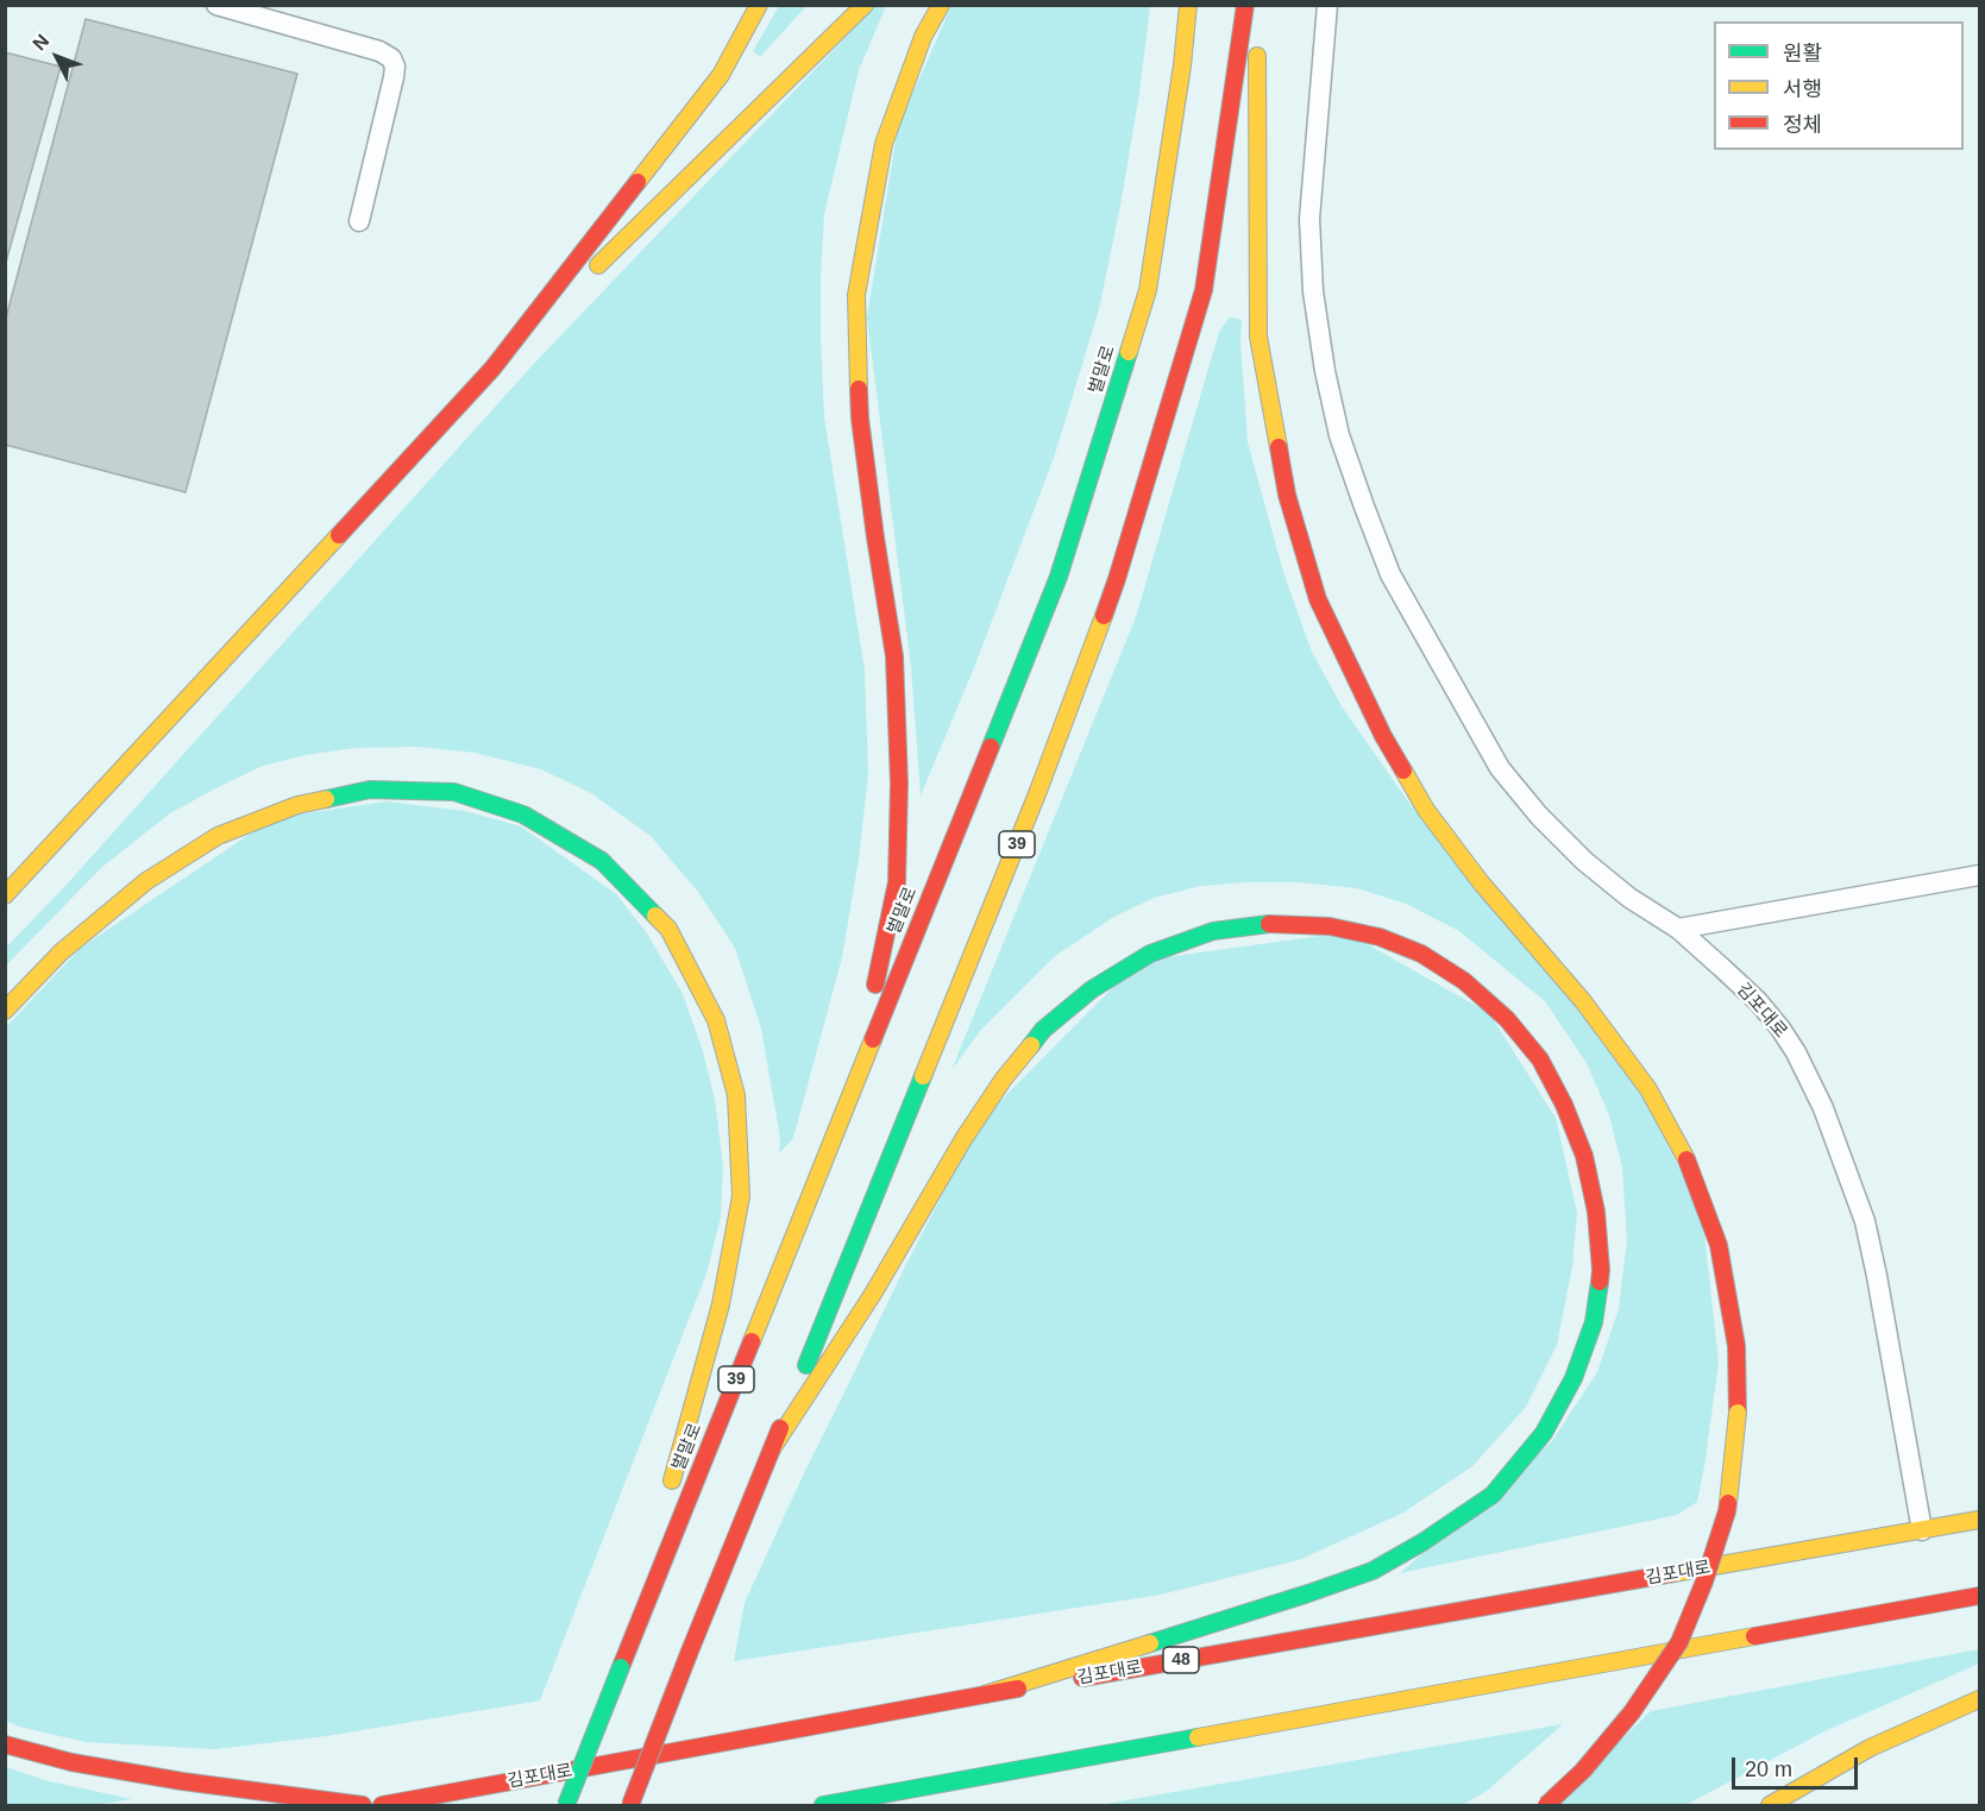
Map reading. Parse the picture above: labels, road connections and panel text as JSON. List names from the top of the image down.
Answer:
{
  "streets": {
    "main road": [
      "벌말로",
      "39",
      "김포대로",
      "48"
    ]
  },
  "legend": ["원활", "서행", "정체"],
  "scale_bar": "20 m",
  "north": "top left"
}
